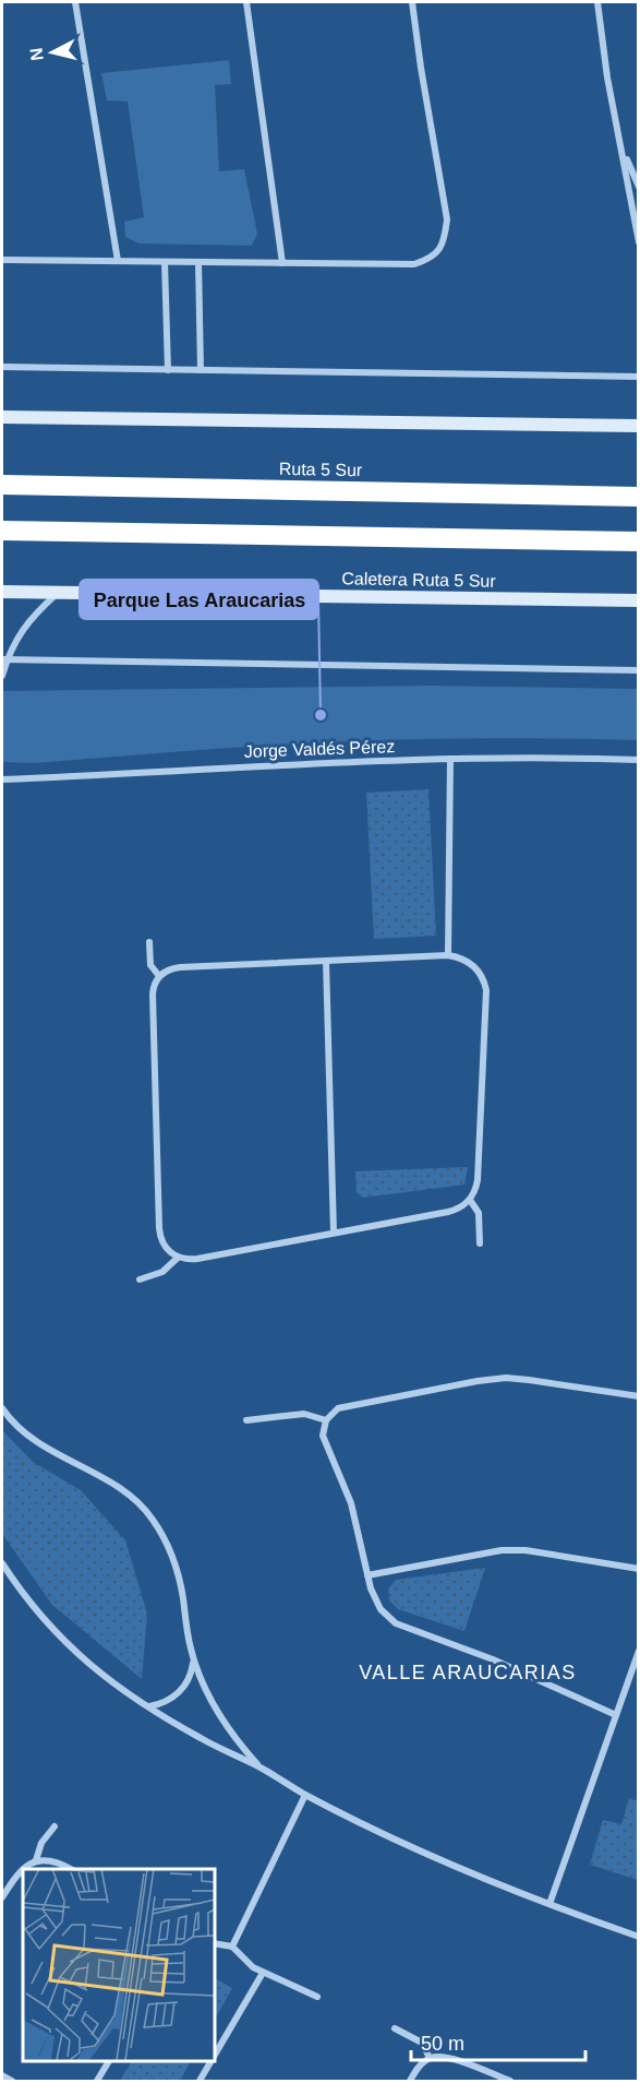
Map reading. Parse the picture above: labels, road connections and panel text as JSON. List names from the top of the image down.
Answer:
{
  "streets": {
    "highway": ["Ruta 5 Sur"],
    "main road": ["Caletera Ruta 5 Sur"],
    "street": ["Jorge Valdés Pérez"]
  },
  "districts": ["VALLE ARAUCARIAS"],
  "places": ["Parque Las Araucarias"],
  "scale_bar": "50 m",
  "north": "left"
}
